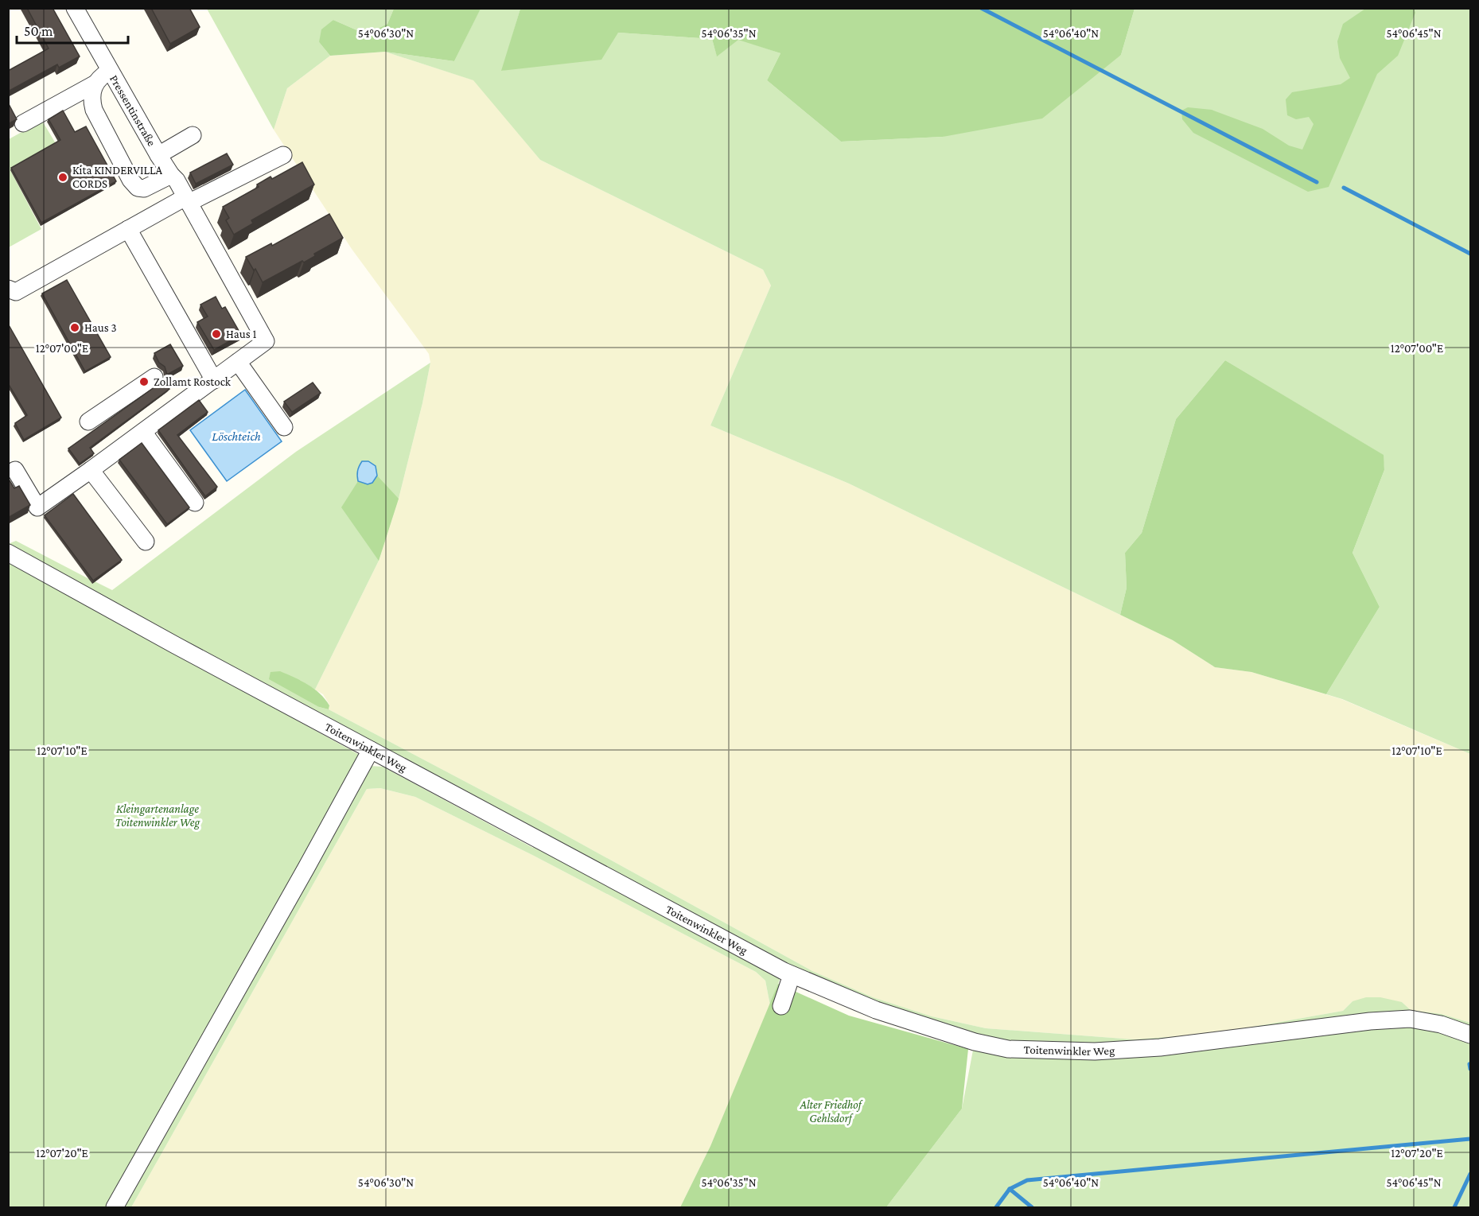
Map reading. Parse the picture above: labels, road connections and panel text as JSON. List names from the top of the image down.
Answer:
{
  "streets": {
    "street": ["Pressentinstraße", "Toitenwinkler Weg"]
  },
  "water": ["Löschteich"],
  "parks": ["Kleingartenanlage Toitenwinkler Weg", "Alter Friedhof Gehlsdorf"],
  "places": [
    "Kita KINDERVILLA CORDS",
    "Haus 3",
    "Haus 1",
    "Zollamt Rostock"
  ],
  "scale_bar": "50 m",
  "coordinates": [
    "54°06'30\"N",
    "54°06'35\"N",
    "54°06'40\"N",
    "54°06'45\"N",
    "12°07'00\"E",
    "12°07'10\"E",
    "12°07'20\"E"
  ]
}
